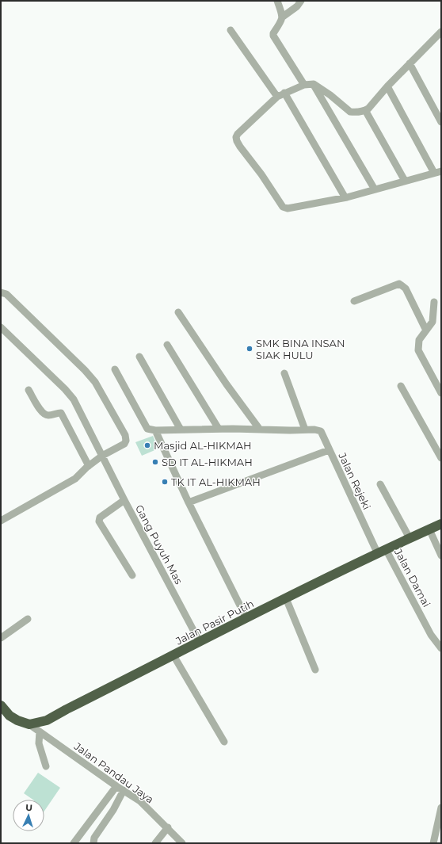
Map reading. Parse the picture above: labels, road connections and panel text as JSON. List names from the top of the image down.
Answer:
{
  "streets": {
    "highway": ["Jalan Pasir Putih"],
    "street": [
      "Jalan Rejeki",
      "Gang Puyuh Mas",
      "Jalan Damai",
      "Jalan Pandau Jaya"
    ]
  },
  "crossings": [
    ["Jalan Rejeki", "Jalan Damai"],
    ["Jalan Rejeki", "Jalan Pasir Putih"],
    ["Gang Puyuh Mas", "Jalan Pasir Putih"],
    ["Jalan Damai", "Jalan Pasir Putih"],
    ["Jalan Pasir Putih", "Jalan Pandau Jaya"]
  ],
  "places": [
    "SMK BINA INSAN SIAK HULU",
    "Masjid AL-HIKMAH",
    "SD IT AL-HIKMAH",
    "TK IT AL-HIKMAH"
  ],
  "north": "top"
}
